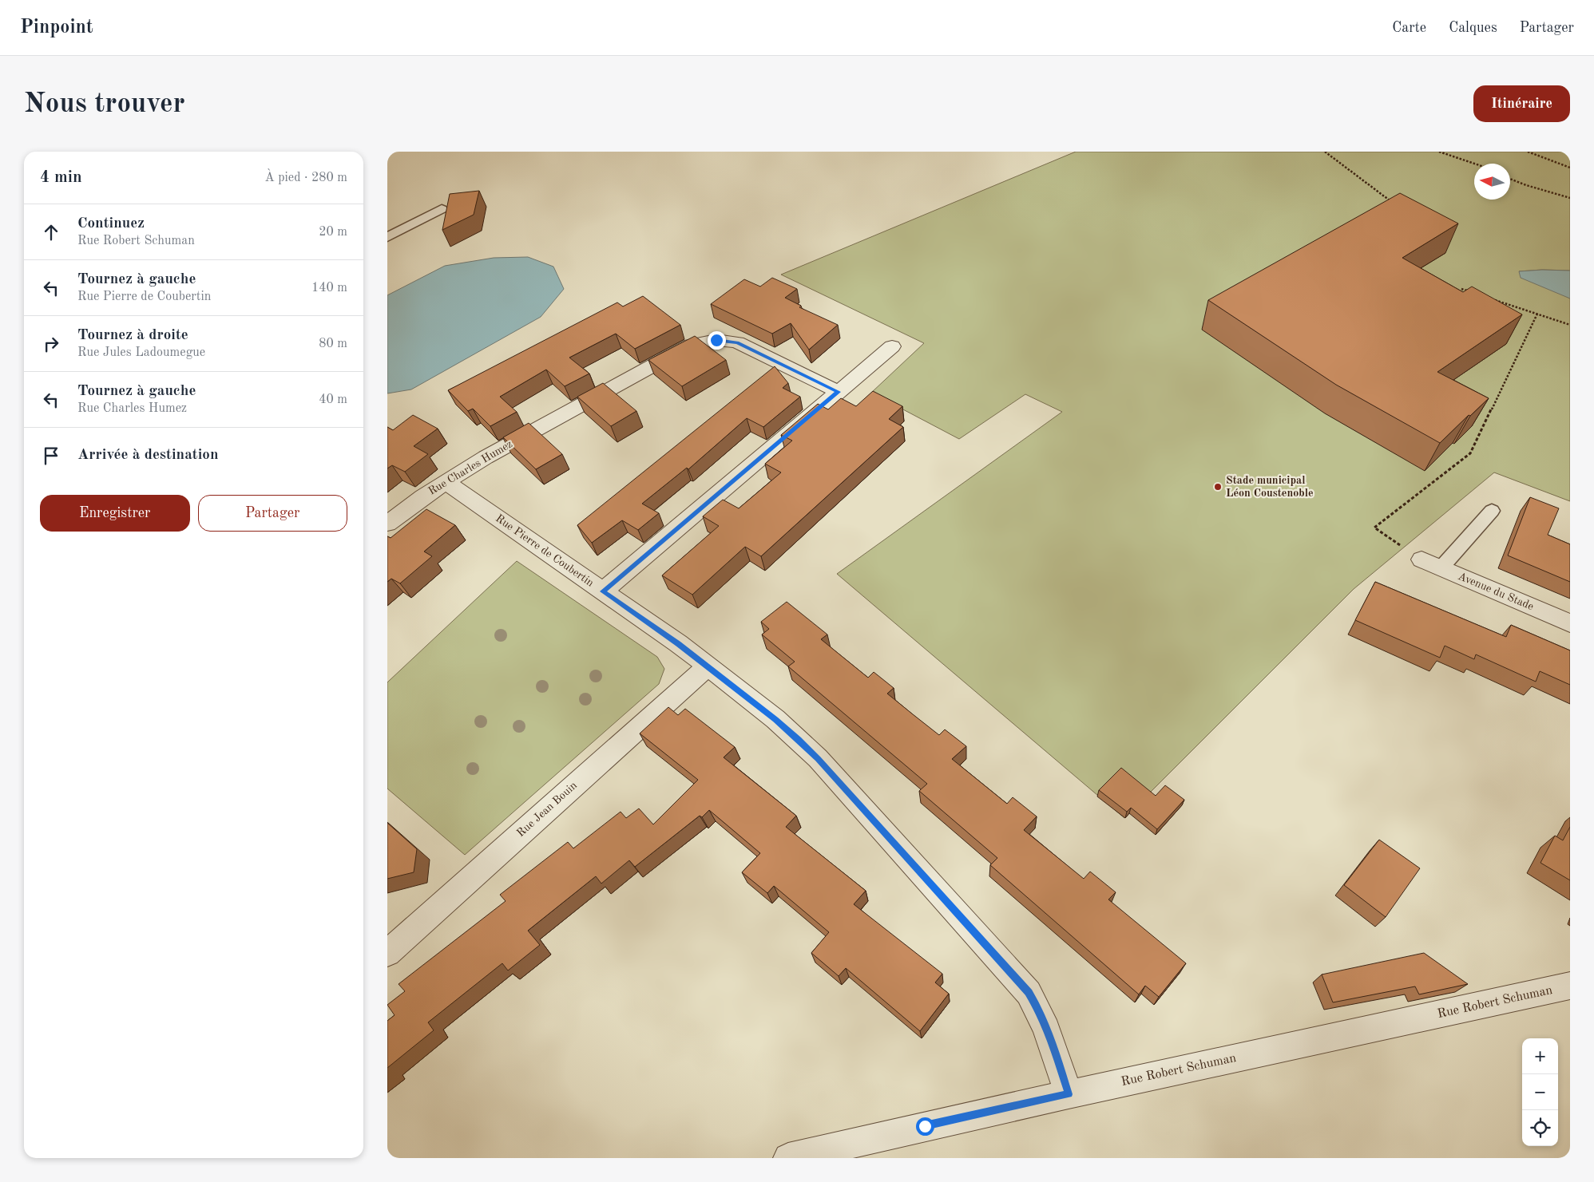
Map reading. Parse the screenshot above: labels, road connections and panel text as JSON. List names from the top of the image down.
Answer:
{
  "streets": {
    "street": [
      "Rue Charles Humez",
      "Rue Pierre de Coubertin",
      "Avenue du Stade",
      "Rue Jean Bouin",
      "Rue Robert Schuman"
    ]
  },
  "crossings": [
    ["Rue Charles Humez", "Rue Pierre de Coubertin"],
    ["Rue Pierre de Coubertin", "Rue Jean Bouin"],
    ["Rue Pierre de Coubertin", "Rue Robert Schuman"]
  ],
  "places": ["Stade municipal Léon Coustenoble"],
  "north": "left",
  "page": {
    "header": "Pinpoint",
    "nav": ["Carte", "Calques", "Partager"],
    "buttons": [
      "Itinéraire",
      ["Enregistrer", "Partager"]
    ],
    "title": "Nous trouver",
    "heading": ["4 min", "À pied · 280 m"],
    "list": [
      ["Continuez", "Rue Robert Schuman", "20 m"],
      ["Tournez à gauche", "Rue Pierre de Coubertin", "140 m"],
      ["Tournez à droite", "Rue Jules Ladoumegue", "80 m"],
      ["Tournez à gauche", "Rue Charles Humez", "40 m"],
      "Arrivée à destination"
    ],
    "map_buttons": ["+", "−"]
  }
}
